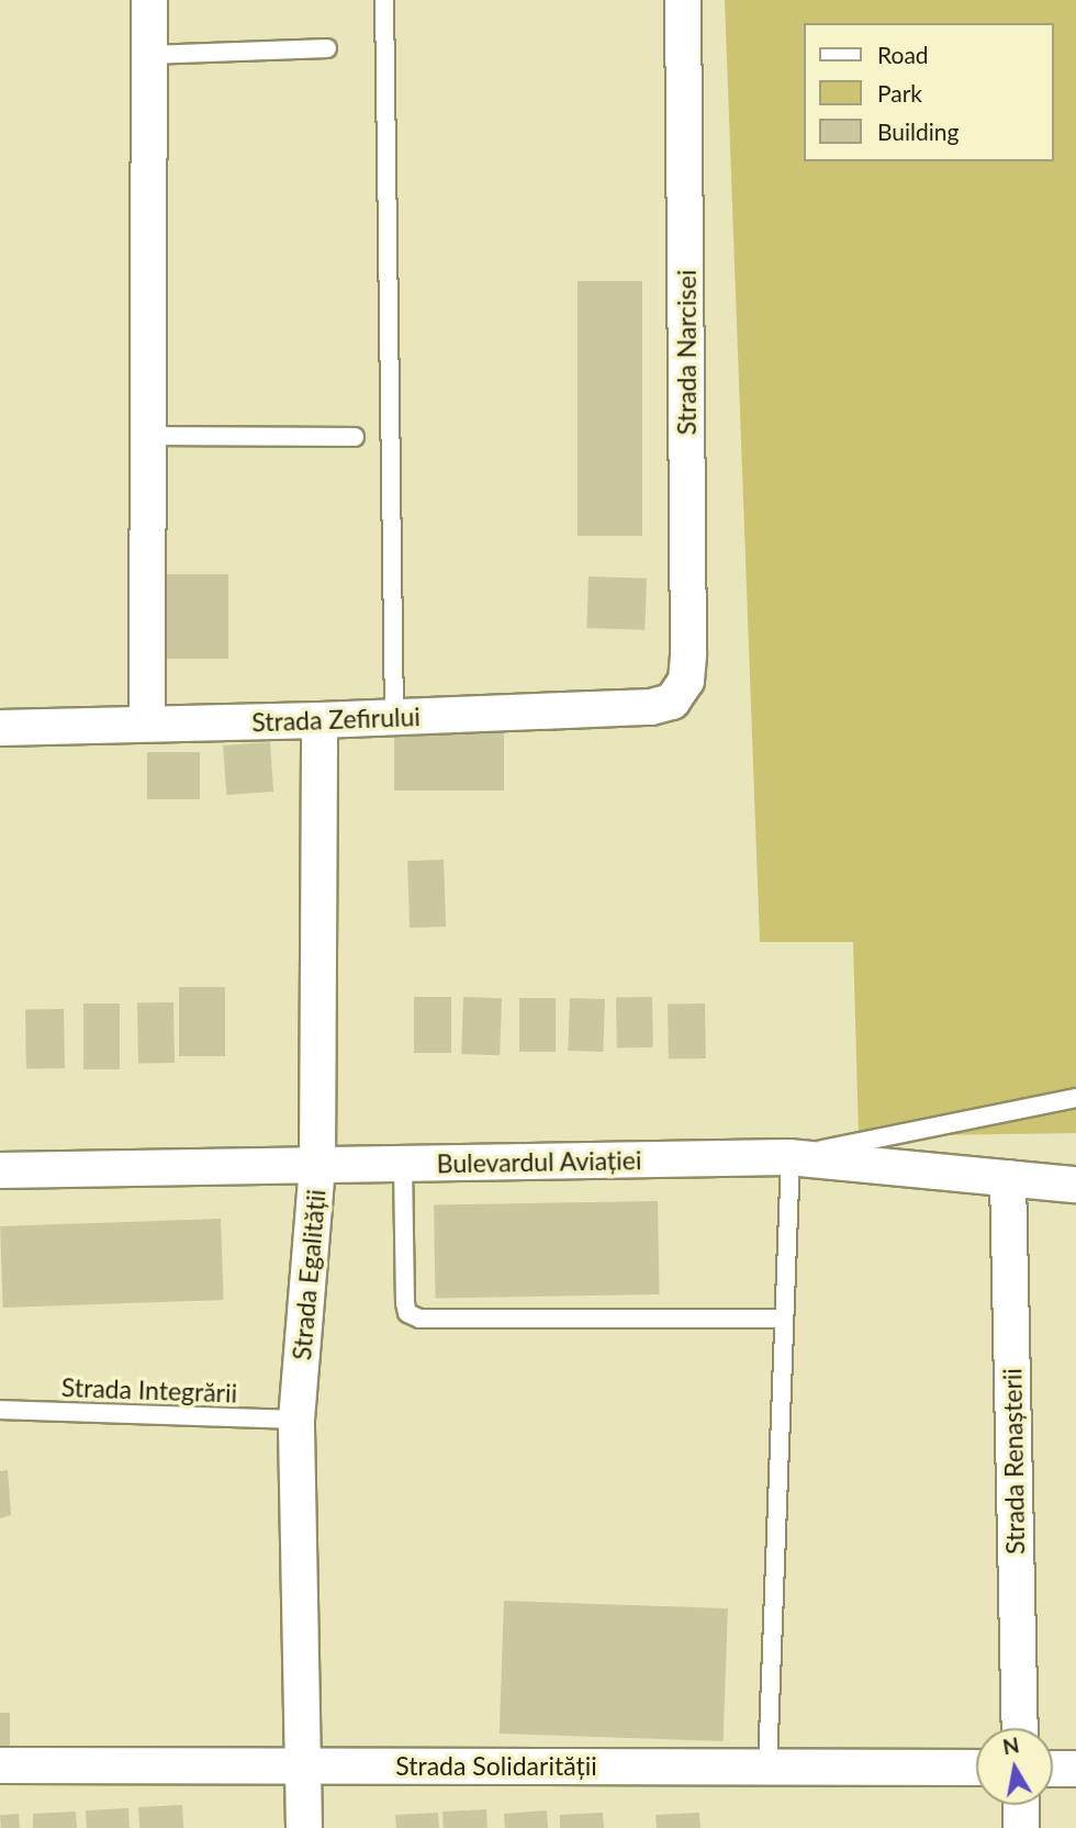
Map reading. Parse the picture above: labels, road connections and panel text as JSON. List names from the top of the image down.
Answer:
{
  "streets": {
    "street": [
      "Strada Narcisei",
      "Strada Zefirului",
      "Bulevardul Aviației",
      "Strada Egalității",
      "Strada Renașterii",
      "Strada Solidarității"
    ],
    "lane": ["Strada Integrării"]
  },
  "crossings": [
    ["Strada Narcisei", "Strada Zefirului"],
    ["Strada Zefirului", "Strada Egalității"],
    ["Bulevardul Aviației", "Strada Egalității"],
    ["Bulevardul Aviației", "Strada Renașterii"],
    ["Strada Egalității", "Strada Integrării"],
    ["Strada Egalității", "Strada Solidarității"]
  ],
  "legend": ["Road", "Park", "Building"],
  "north": "top"
}
